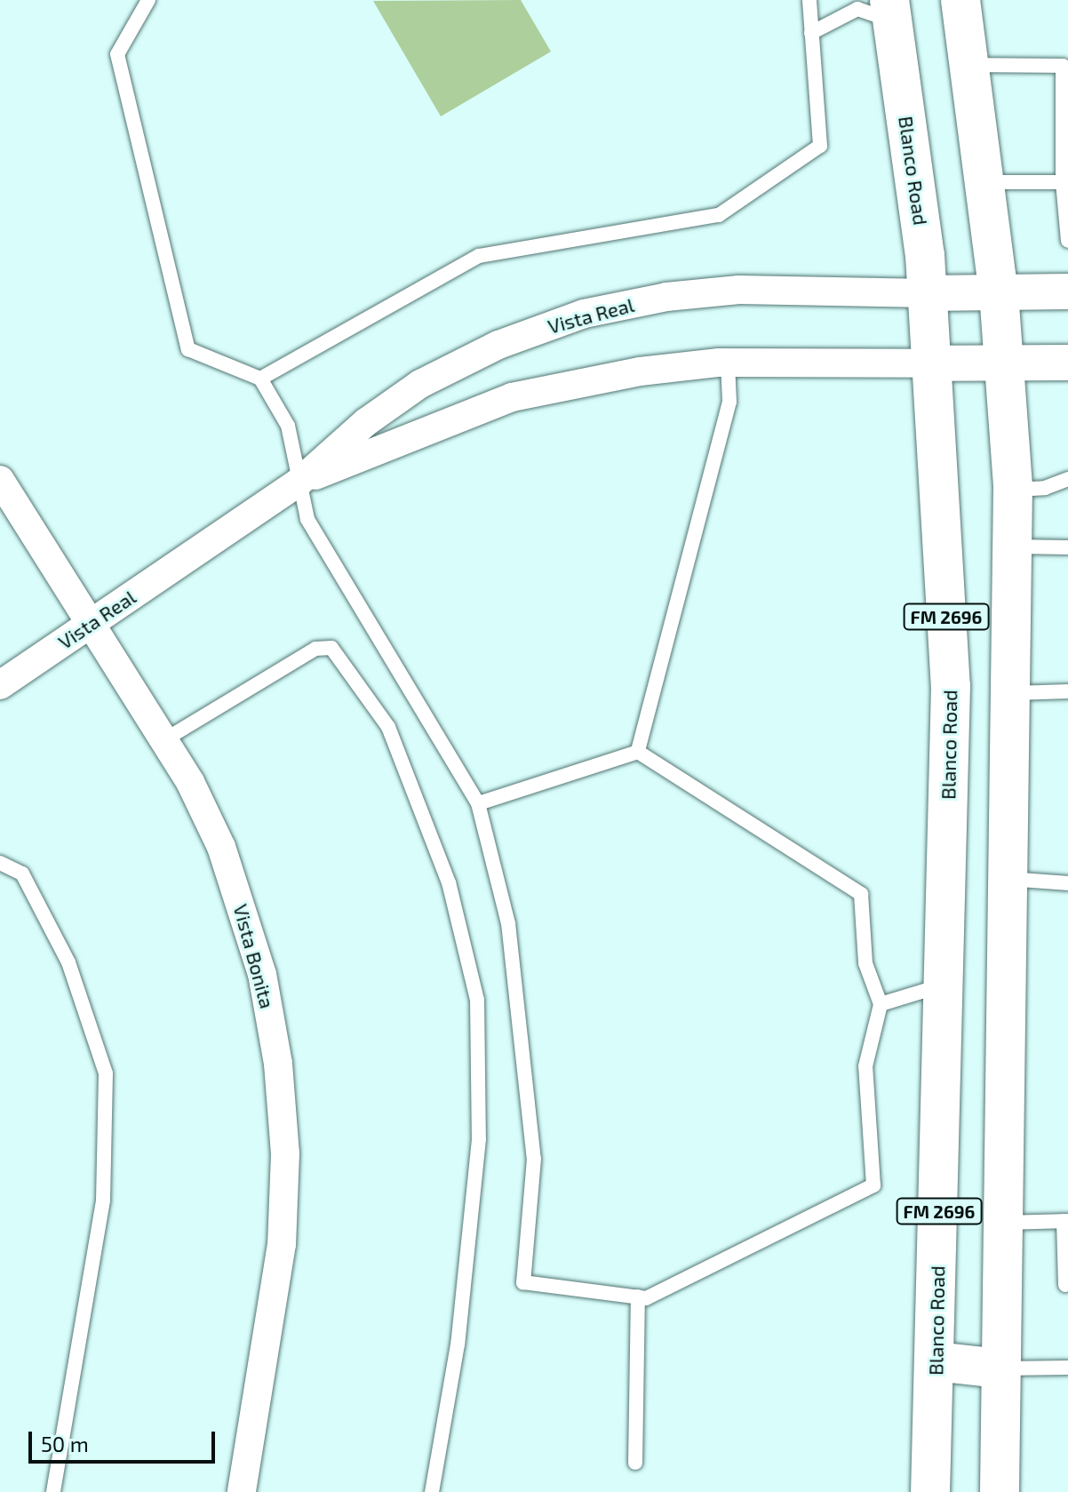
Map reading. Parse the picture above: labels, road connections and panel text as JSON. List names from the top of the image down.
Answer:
{
  "streets": {
    "main road": ["Blanco Road", "FM 2696"],
    "street": ["Vista Real", "Vista Bonita"]
  },
  "crossings": [
    ["Blanco Road", "Vista Real"],
    ["Vista Real", "Vista Bonita"]
  ],
  "scale_bar": "50 m"
}
